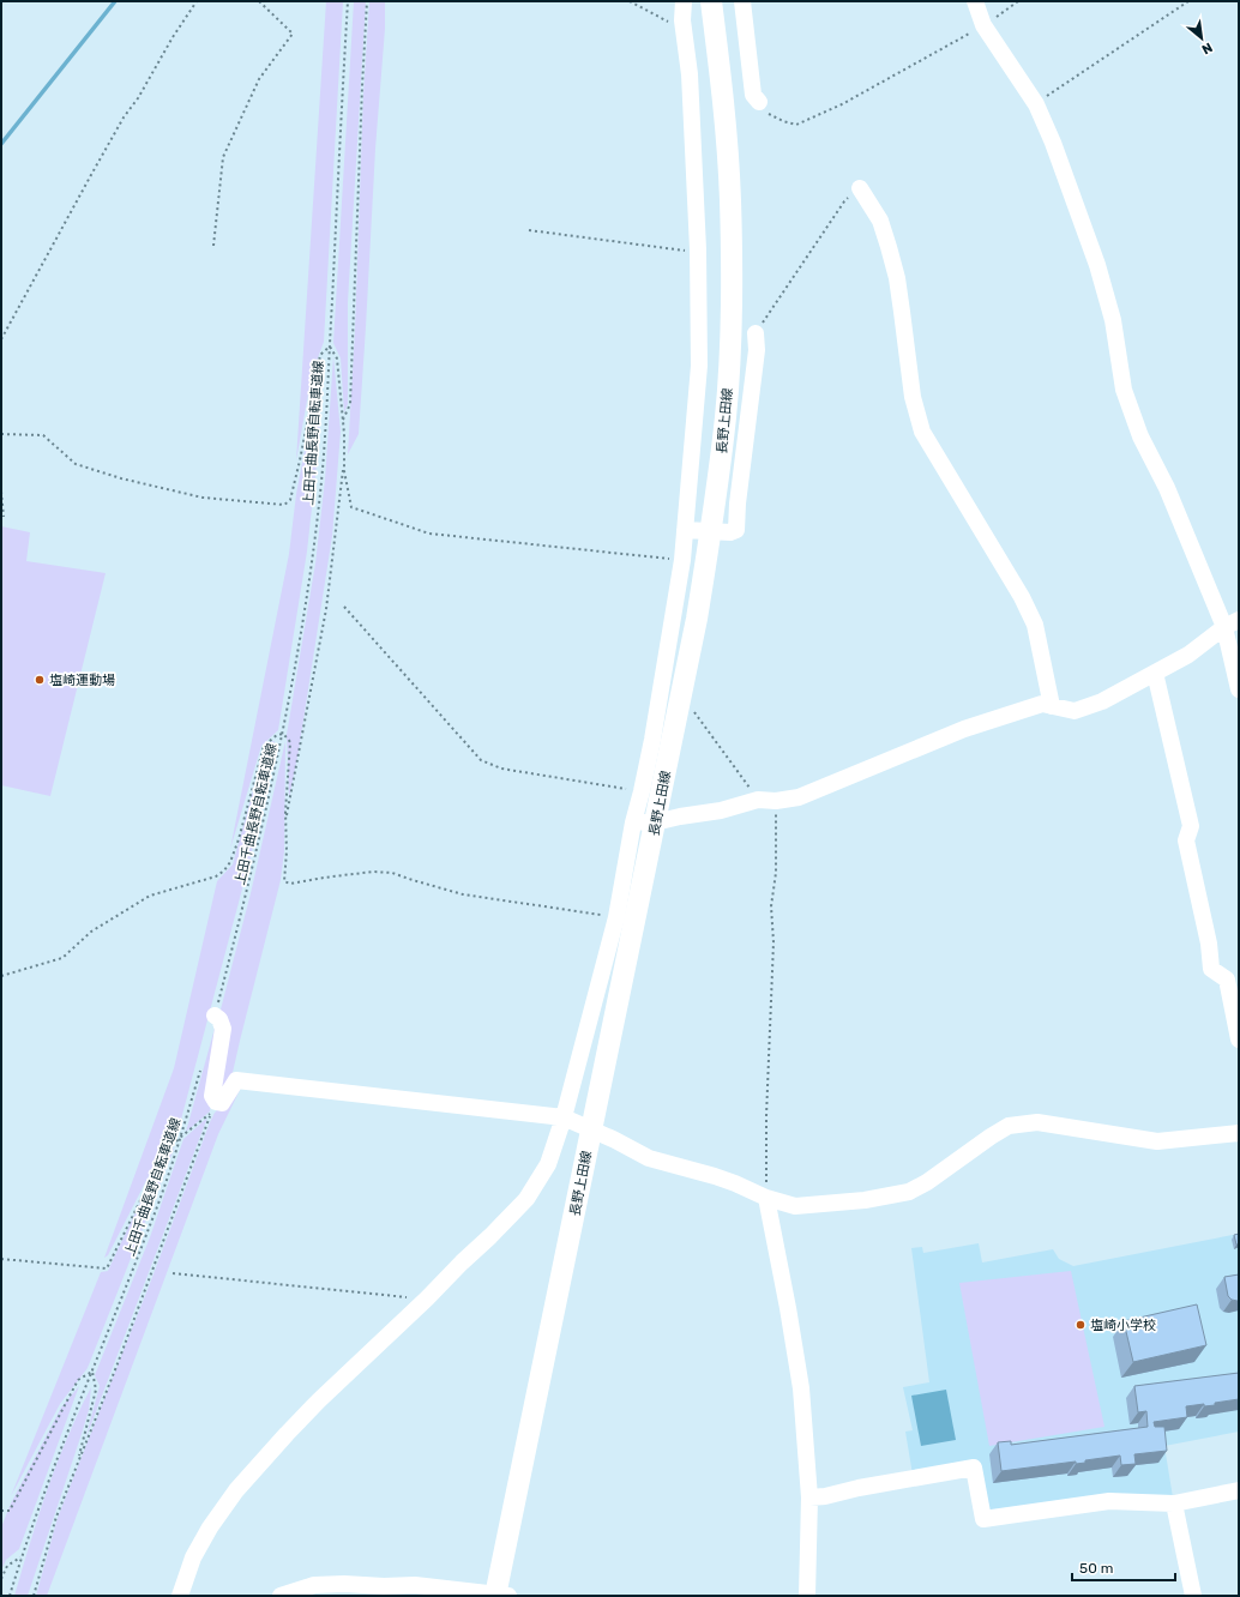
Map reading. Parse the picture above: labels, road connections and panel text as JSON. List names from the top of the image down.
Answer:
{
  "streets": {
    "main road": ["長野上田線"],
    "path": ["上田千曲長野自転車道線"]
  },
  "places": ["塩崎運動場", "塩崎小学校"],
  "scale_bar": "50 m",
  "north": "bottom right"
}
